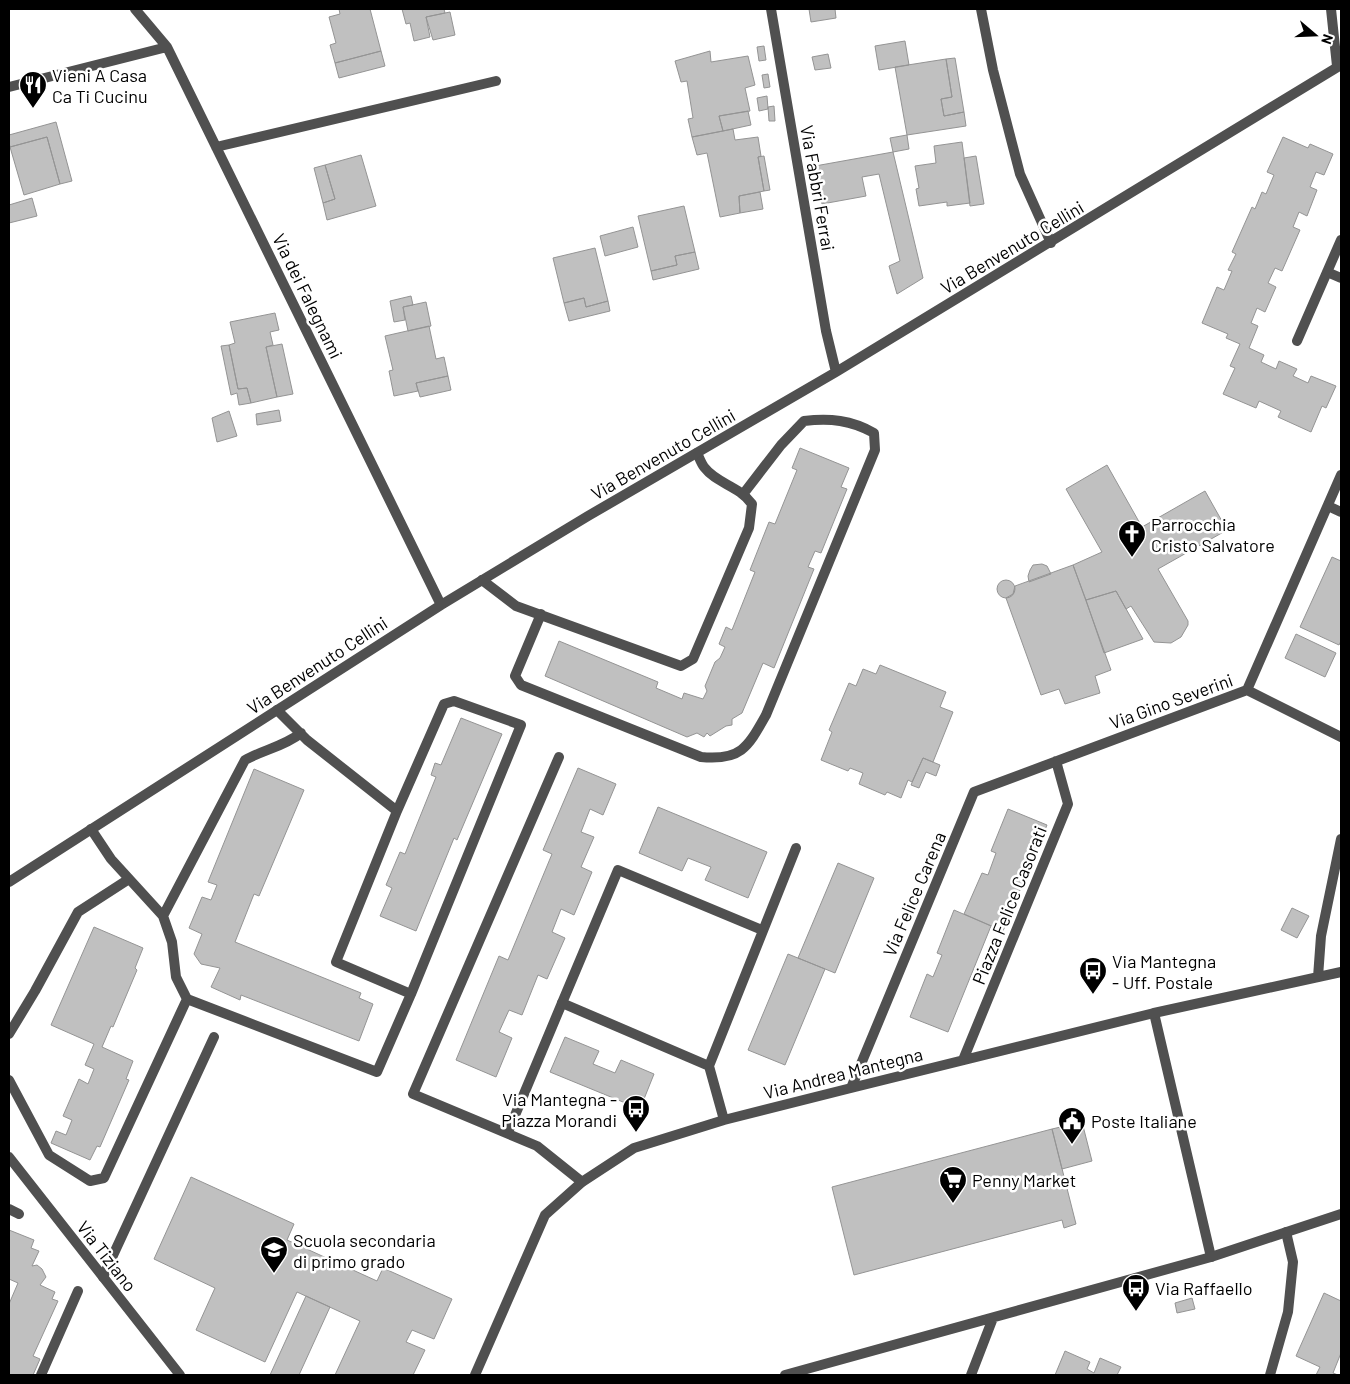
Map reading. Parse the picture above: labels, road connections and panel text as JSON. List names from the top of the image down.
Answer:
{
  "streets": {
    "street": [
      "Via Fabbri Ferrai",
      "Via Benvenuto Cellini",
      "Via dei Falegnami",
      "Via Gino Severini",
      "Via Felice Carena",
      "Piazza Felice Casorati",
      "Via Andrea Mantegna",
      "Via Tiziano"
    ]
  },
  "crossings": [
    ["Via Fabbri Ferrai", "Via Benvenuto Cellini"],
    ["Via Benvenuto Cellini", "Via dei Falegnami"],
    ["Via Gino Severini", "Via Felice Carena"],
    ["Via Gino Severini", "Piazza Felice Casorati"],
    ["Via Felice Carena", "Piazza Felice Casorati"],
    ["Via Felice Carena", "Via Andrea Mantegna"],
    ["Piazza Felice Casorati", "Via Andrea Mantegna"]
  ],
  "places": {
    "restaurant": ["Vieni A Casa Ca Ti Cucinu"],
    "church": ["Parrocchia Cristo Salvatore"],
    "bus stop": ["Via Mantegna - Uff. Postale", "Via Mantegna - Piazza Morandi", "Via Raffaello"],
    "public building": ["Poste Italiane"],
    "supermarket": ["Penny Market"],
    "school or university": ["Scuola secondaria di primo grado"]
  },
  "north": "right"
}
